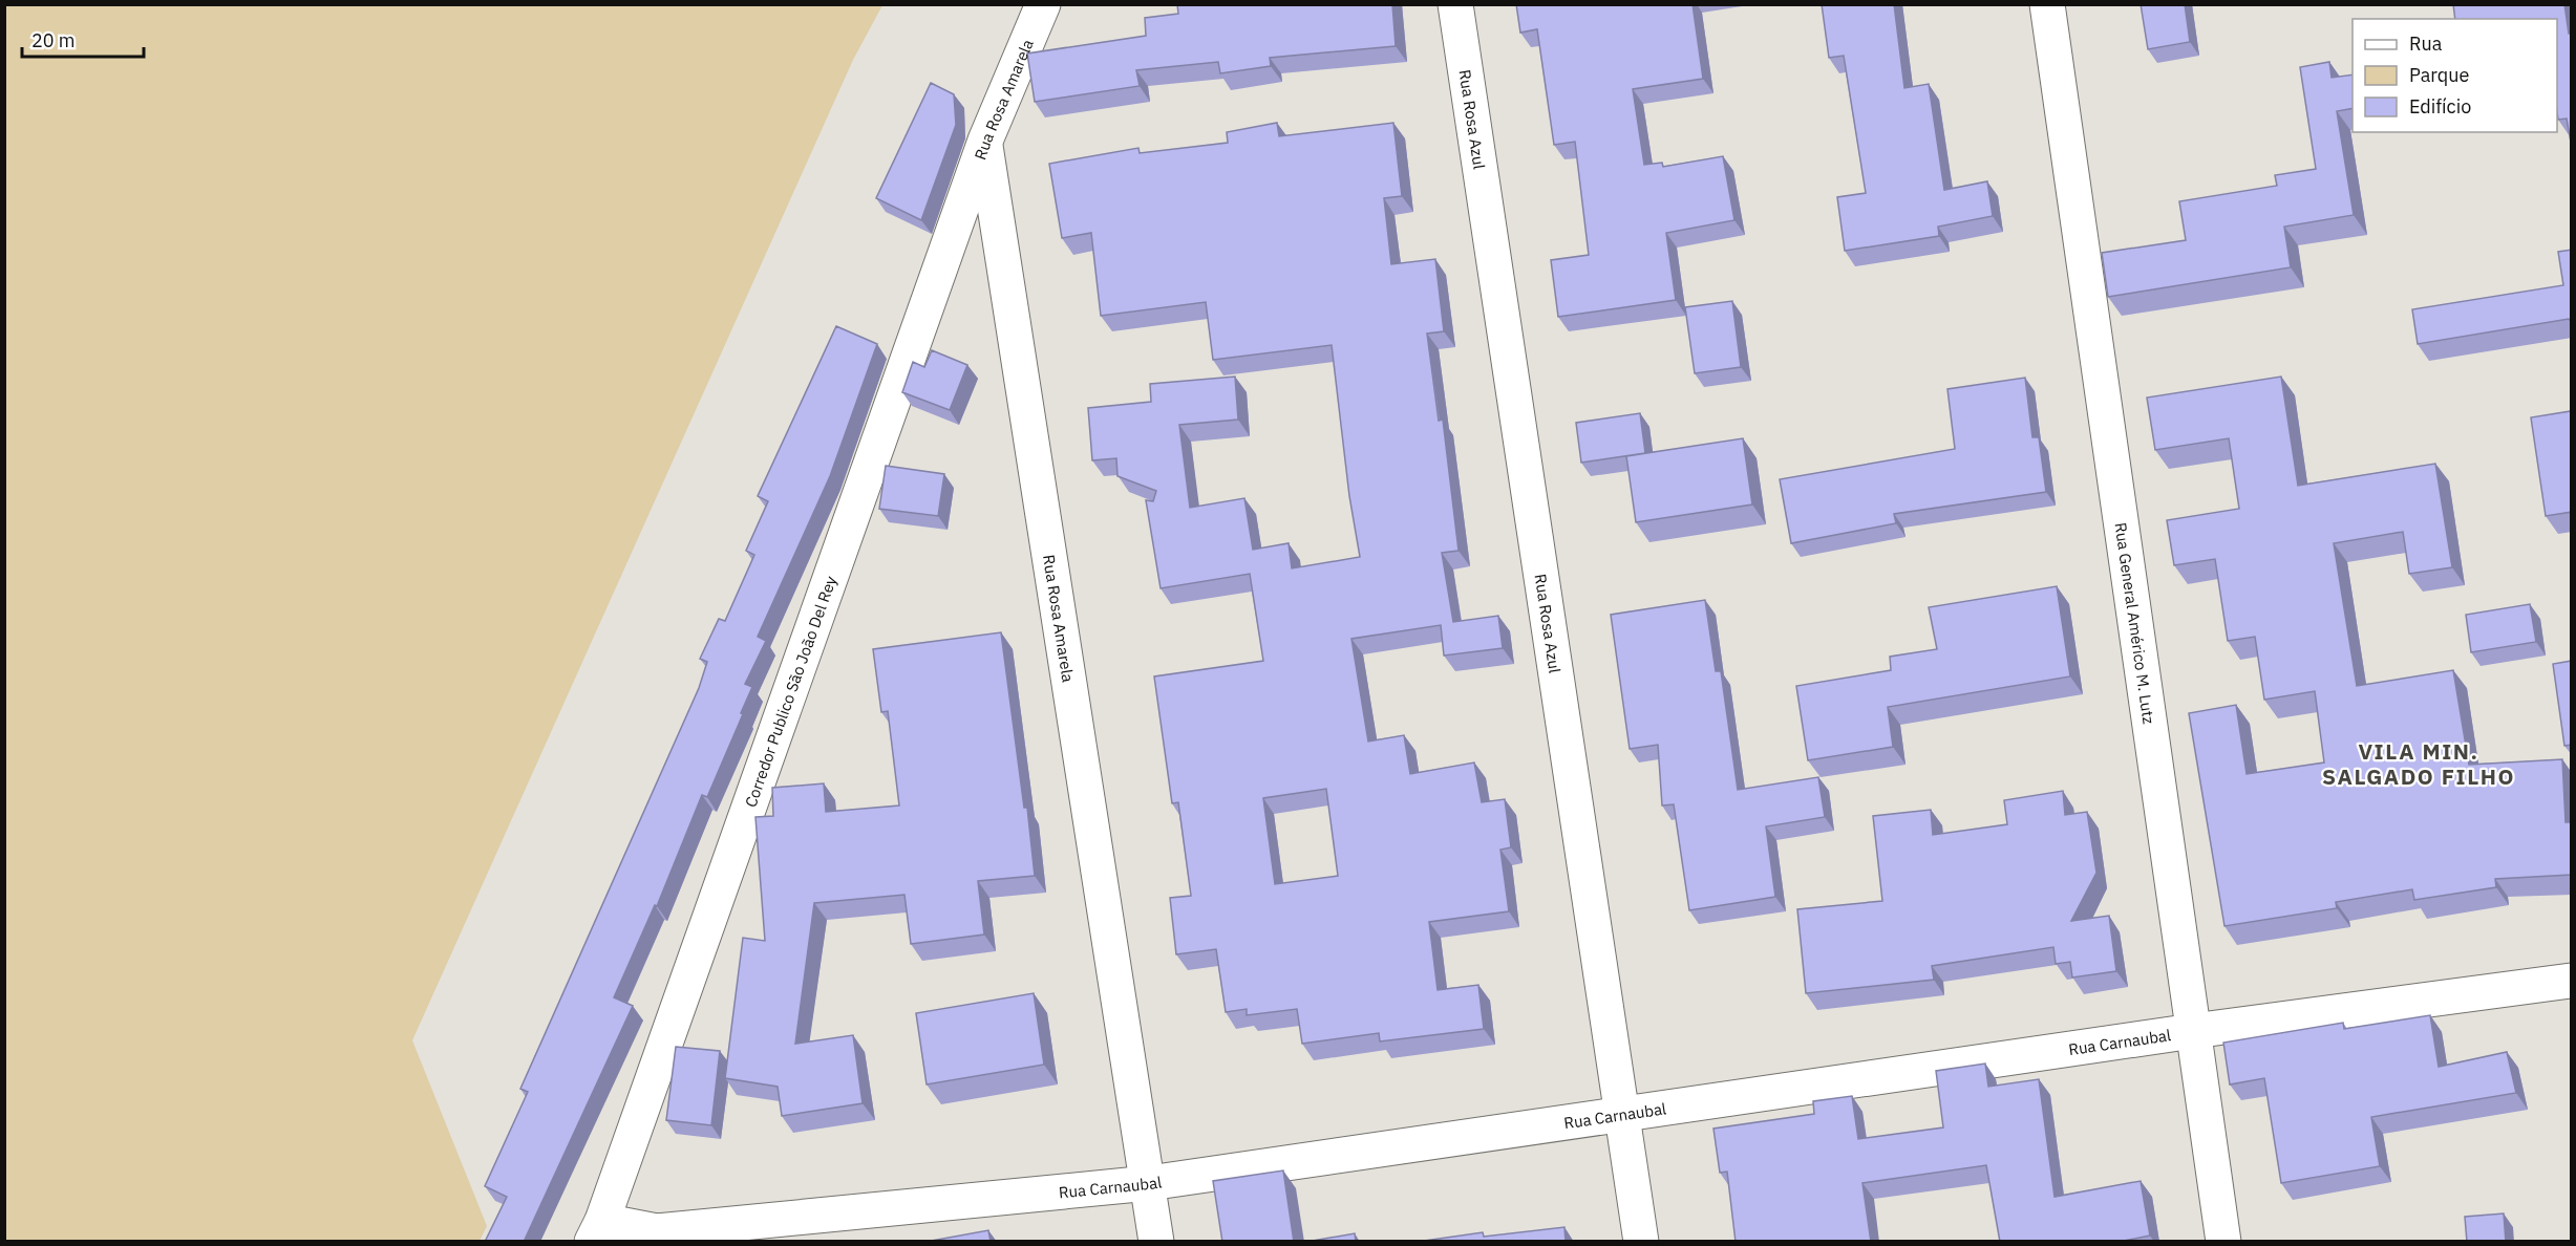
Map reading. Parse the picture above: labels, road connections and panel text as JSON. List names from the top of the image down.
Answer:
{
  "streets": {
    "street": [
      "Rua Rosa Amarela",
      "Rua Rosa Azul",
      "Rua General Américo M. Lutz",
      "Corredor Publico São João Del Rey",
      "Rua Carnaubal"
    ]
  },
  "crossings": [
    ["Rua Rosa Amarela", "Corredor Publico São João Del Rey"],
    ["Rua Rosa Amarela", "Rua Carnaubal"],
    ["Rua Rosa Azul", "Rua Carnaubal"],
    ["Rua General Américo M. Lutz", "Rua Carnaubal"],
    ["Corredor Publico São João Del Rey", "Rua Carnaubal"]
  ],
  "districts": ["VILA MIN. SALGADO FILHO"],
  "legend": ["Rua", "Parque", "Edifício"],
  "scale_bar": "20 m"
}
